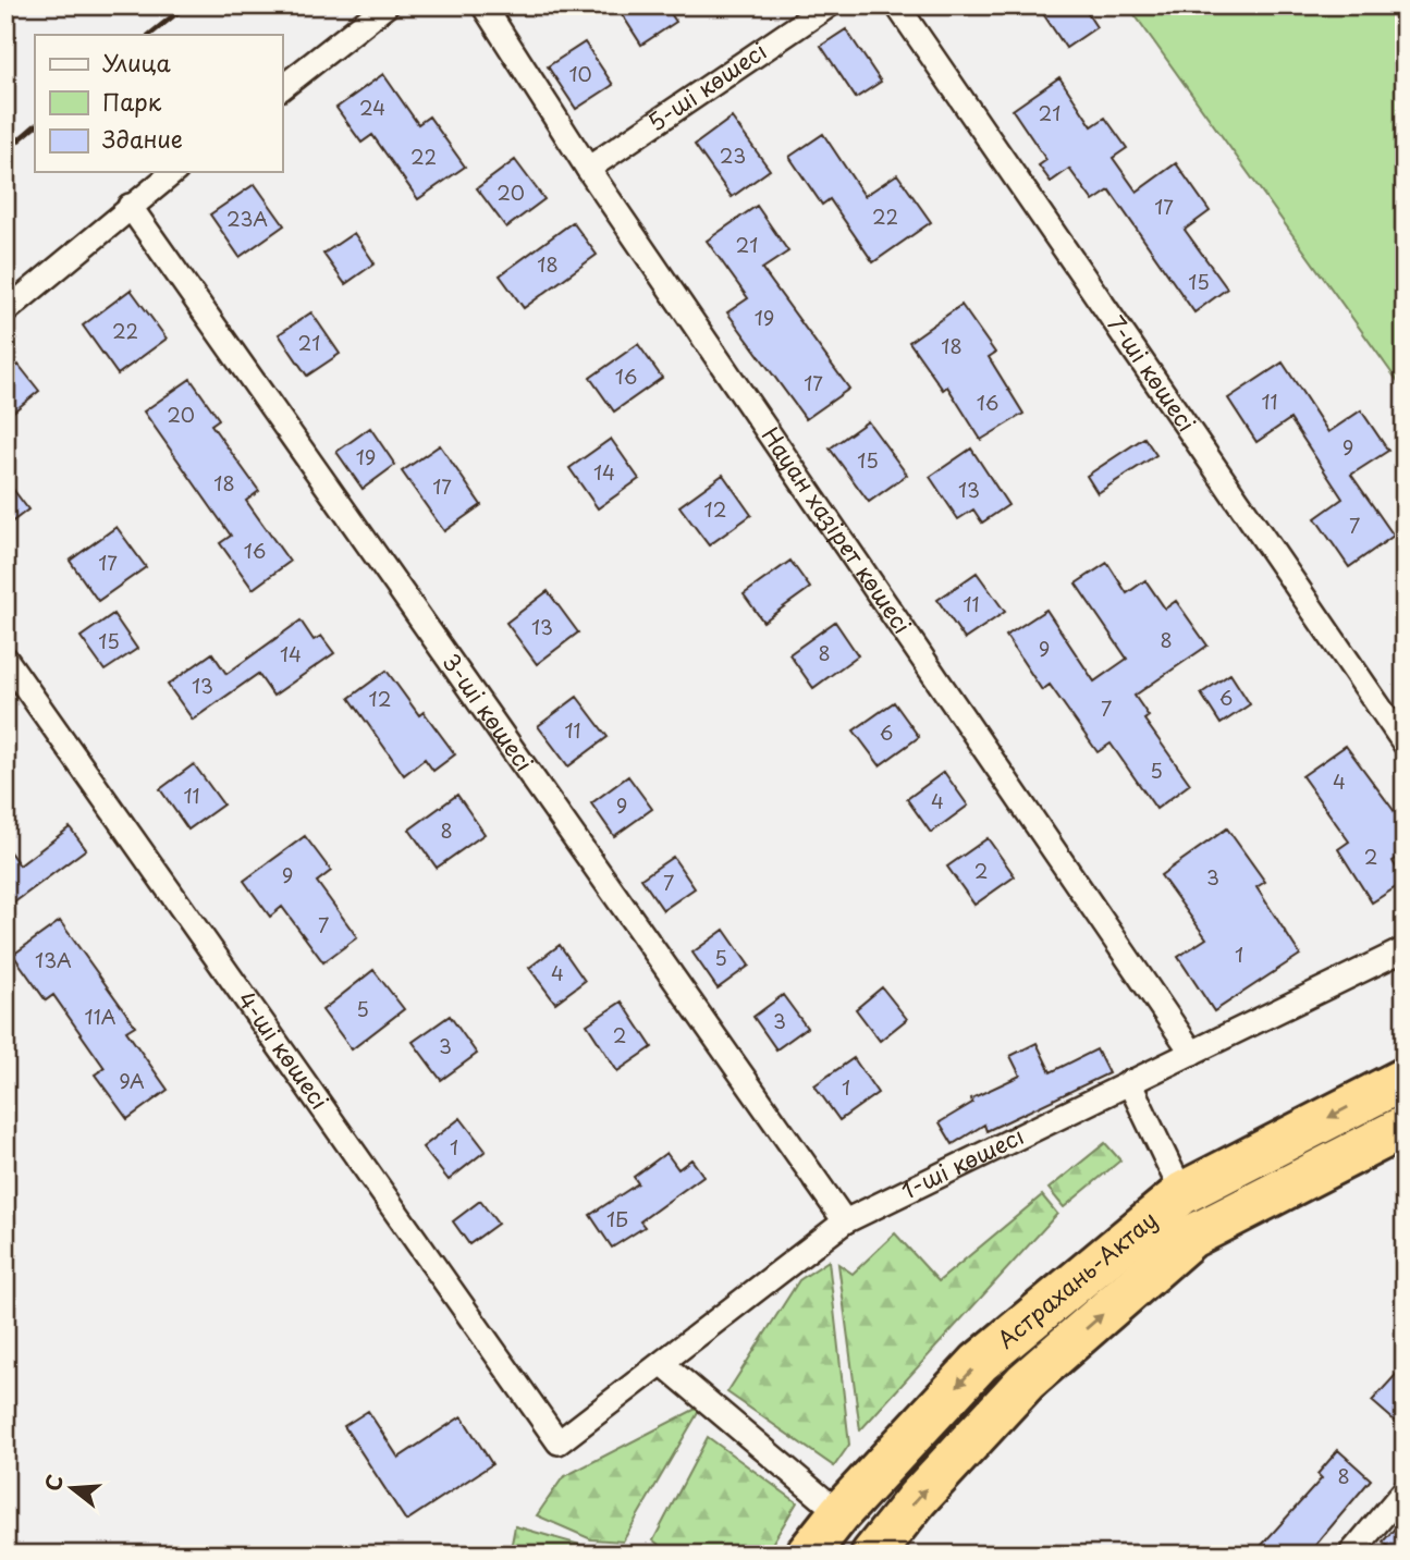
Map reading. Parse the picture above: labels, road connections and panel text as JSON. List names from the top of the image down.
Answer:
{
  "streets": {
    "highway": ["Астрахань-Актау"],
    "street": [
      "5-шi көшесі",
      "7-шi көшесі",
      "Науан хазірет көшесі",
      "3-шi көшесі",
      "4-шi көшесі",
      "1-шi көшесі"
    ]
  },
  "crossings": [
    ["5-шi көшесі", "Науан хазірет көшесі"],
    ["Науан хазірет көшесі", "1-шi көшесі"],
    ["3-шi көшесі", "1-шi көшесі"],
    ["4-шi көшесі", "1-шi көшесі"]
  ],
  "house_numbers": [
    "10",
    "24",
    "21",
    "23",
    "22",
    "20",
    "17",
    "22",
    "23А",
    "21",
    "18",
    "15",
    "19",
    "22",
    "21",
    "18",
    "16",
    "17",
    "11",
    "16",
    "20",
    "9",
    "19",
    "15",
    "14",
    "18",
    "17",
    "13",
    "12",
    "7",
    "16",
    "17",
    "11",
    "13",
    "8",
    "15",
    "9",
    "8",
    "14",
    "13",
    "6",
    "12",
    "7",
    "11",
    "6",
    "5",
    "4",
    "11",
    "4",
    "9",
    "8",
    "2",
    "2",
    "9",
    "3",
    "7",
    "7",
    "1",
    "5",
    "13А",
    "4",
    "5",
    "11А",
    "3",
    "2",
    "3",
    "9А",
    "1",
    "1",
    "1Б",
    "8"
  ],
  "legend": ["Улица", "Парк", "Здание"],
  "north": "left"
}
